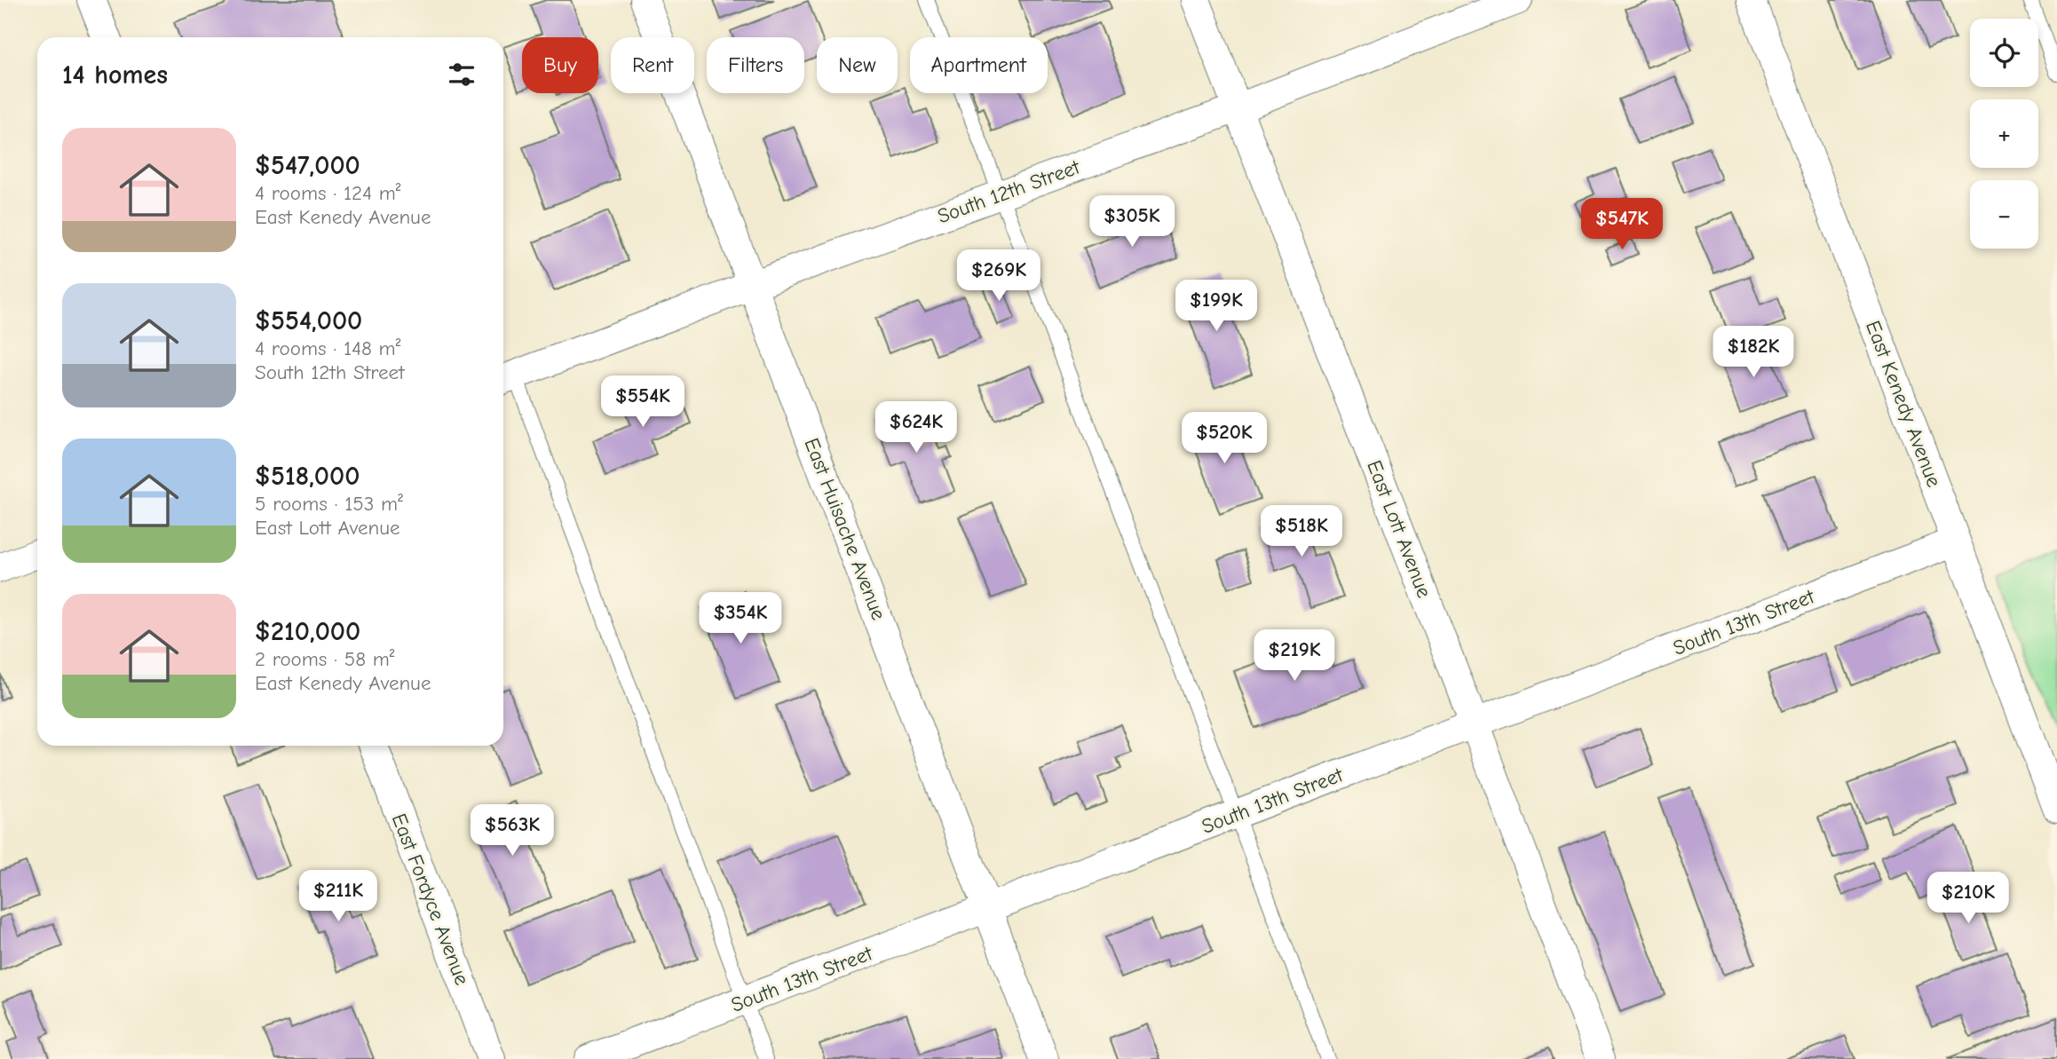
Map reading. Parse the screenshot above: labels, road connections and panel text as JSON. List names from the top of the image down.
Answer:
{
  "streets": {
    "street": [
      "South 12th Street",
      "East Kenedy Avenue",
      "East Huisache Avenue",
      "East Lott Avenue",
      "South 13th Street",
      "East Fordyce Avenue"
    ]
  },
  "crossings": [
    ["South 12th Street", "East Huisache Avenue"],
    ["South 12th Street", "East Lott Avenue"],
    ["East Kenedy Avenue", "South 13th Street"],
    ["East Huisache Avenue", "South 13th Street"],
    ["East Lott Avenue", "South 13th Street"]
  ],
  "page": {
    "map_buttons": ["+", "−"],
    "chip": [
      "Buy",
      "Rent",
      "Filters",
      "New",
      "Apartment"
    ],
    "heading": "14 homes",
    "list": [
      {
        "name": "$547,000",
        "note": "4 rooms · 124 m² · East Kenedy Avenue"
      },
      {
        "name": "$554,000",
        "note": "4 rooms · 148 m² · South 12th Street"
      },
      {
        "name": "$518,000",
        "note": "5 rooms · 153 m² · East Lott Avenue"
      },
      {
        "name": "$210,000",
        "note": "2 rooms · 58 m² · East Kenedy Avenue"
      }
    ],
    "price": [
      "$305K",
      "$547K",
      "$269K",
      "$199K",
      "$182K",
      "$554K",
      "$624K",
      "$520K",
      "$518K",
      "$354K",
      "$219K",
      "$563K",
      "$211K",
      "$210K"
    ]
  }
}
